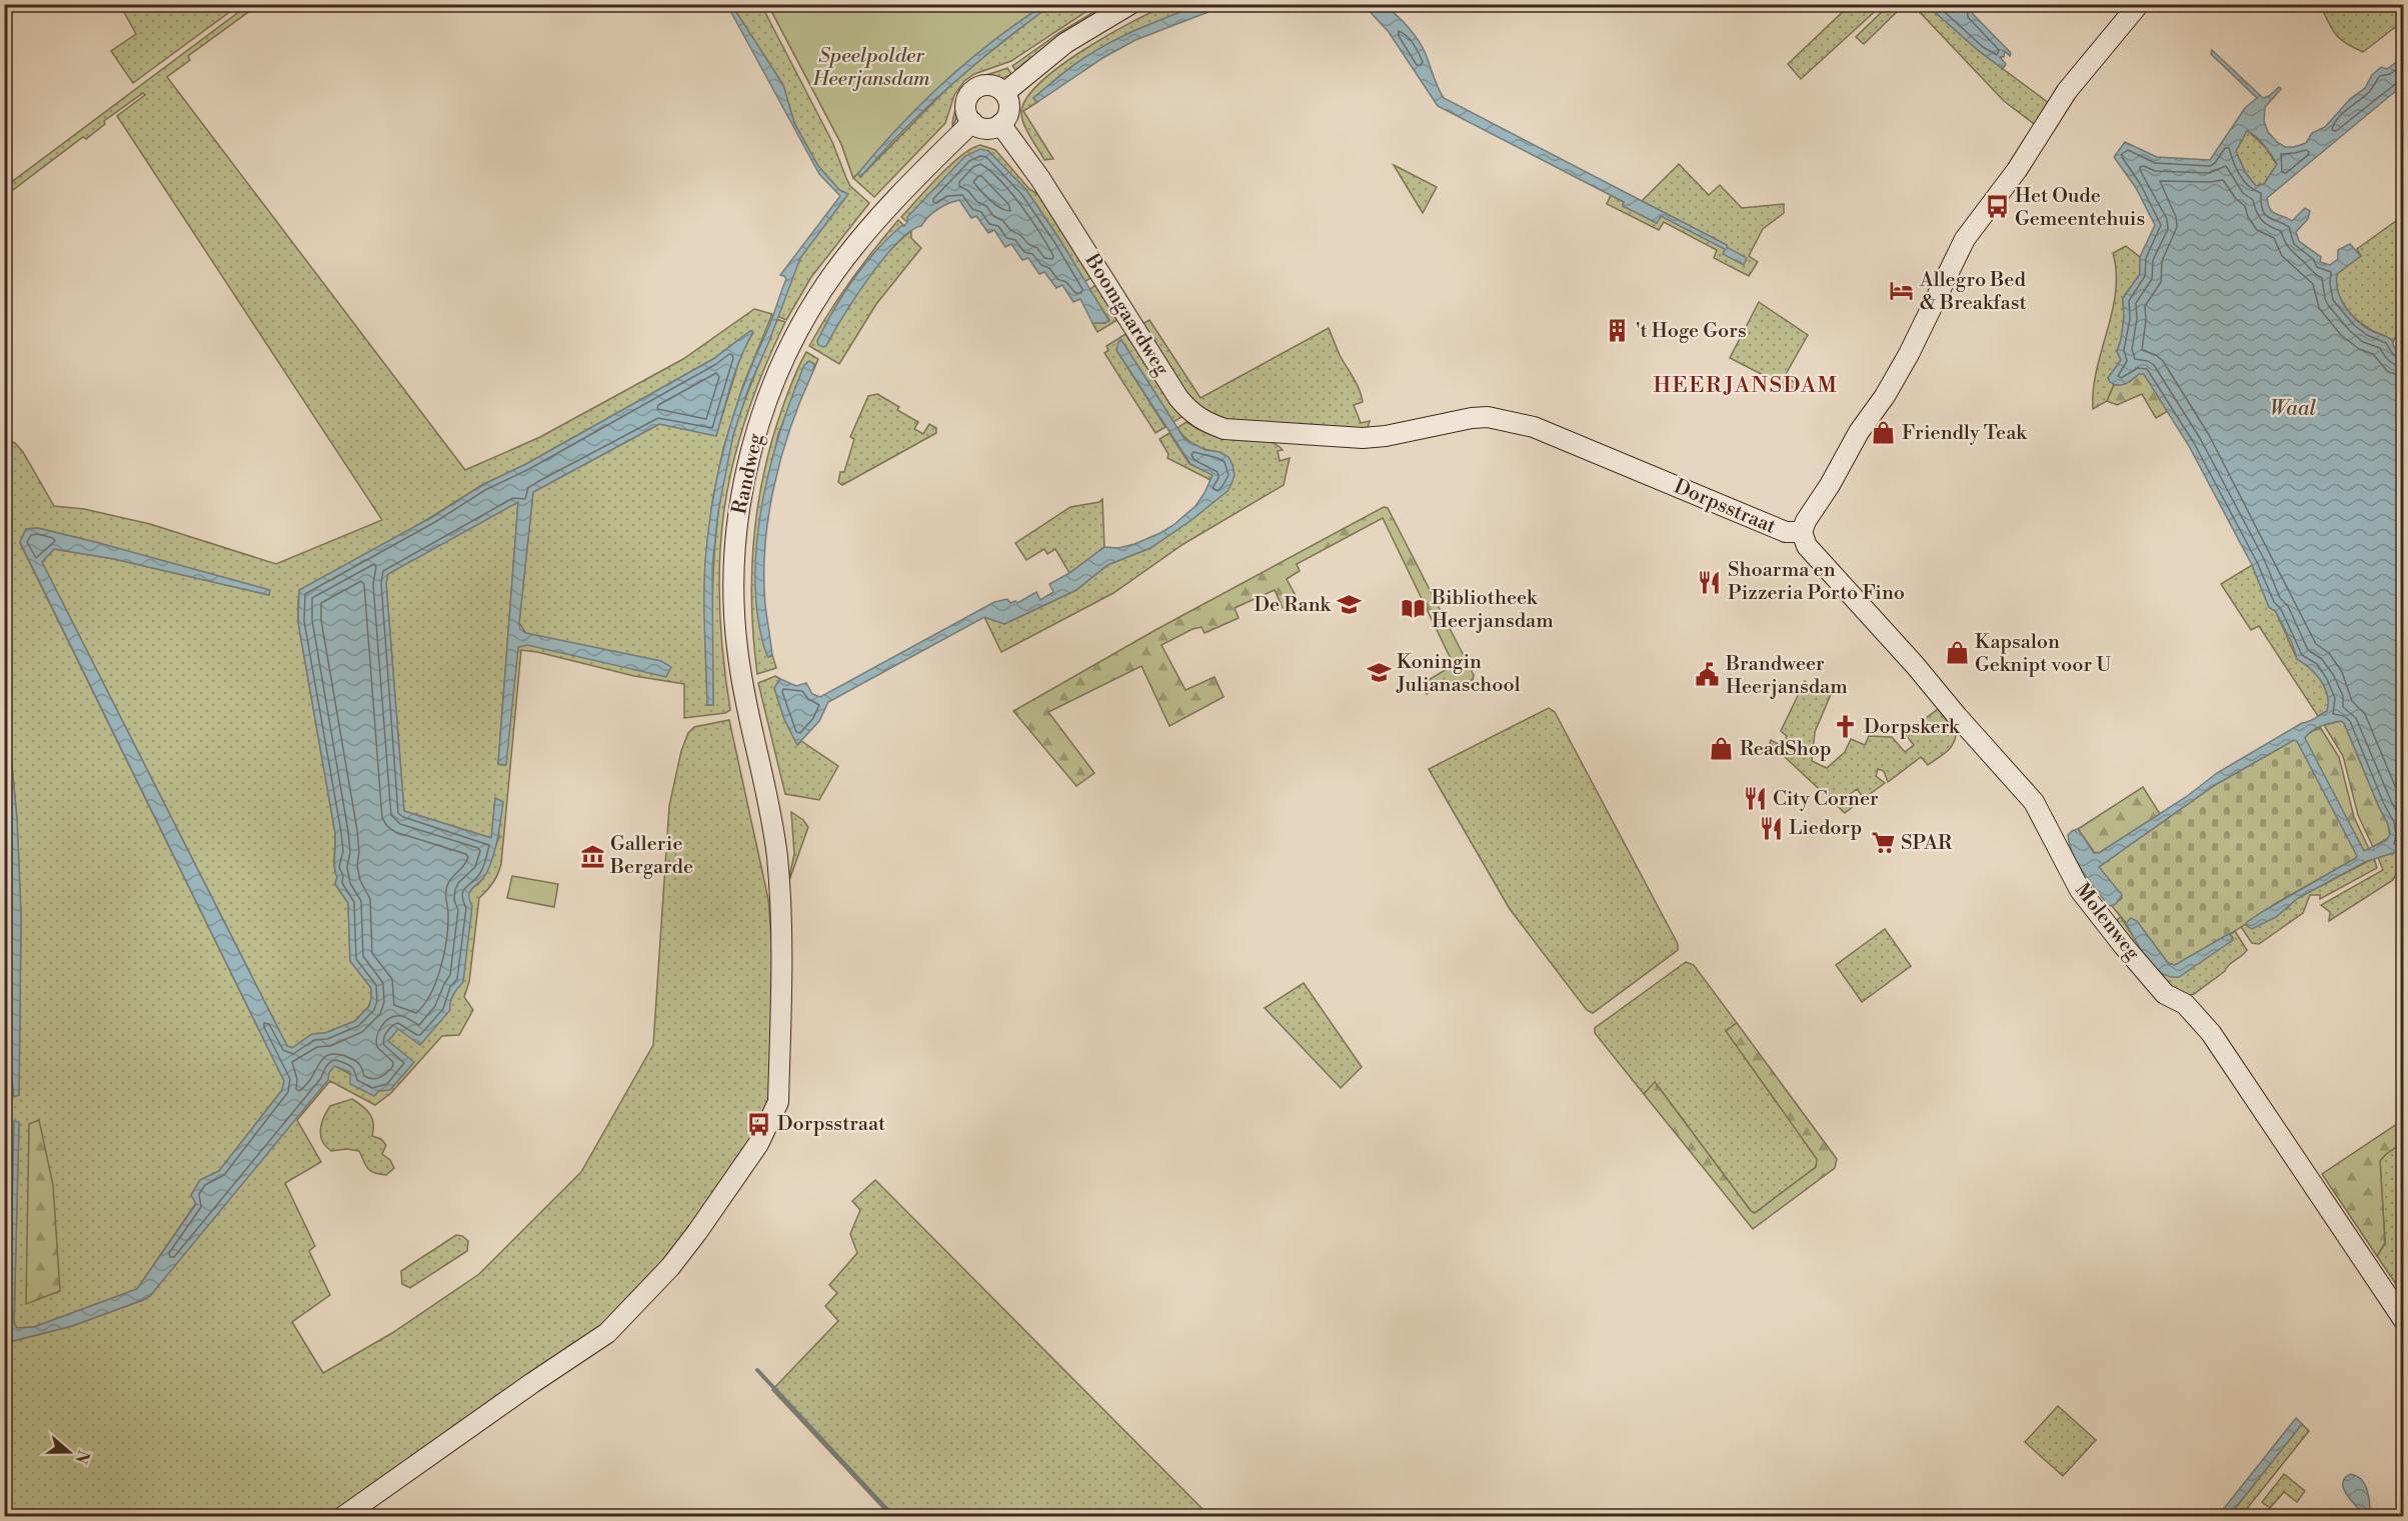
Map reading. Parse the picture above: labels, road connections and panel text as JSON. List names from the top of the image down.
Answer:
{
  "streets": {
    "main road": [
      "Boomgaardweg",
      "Randweg",
      "Dorpsstraat",
      "Molenweg"
    ]
  },
  "crossings": [
    ["Boomgaardweg", "Randweg"],
    ["Boomgaardweg", "Dorpsstraat"],
    ["Dorpsstraat", "Molenweg"]
  ],
  "districts": ["HEERJANSDAM"],
  "water": ["Waal"],
  "parks": ["Speelpolder Heerjansdam"],
  "places": {
    "bus stop": ["Het Oude Gemeentehuis", "Dorpsstraat"],
    "hotel": ["Allegro Bed & Breakfast"],
    "building": ["'t Hoge Gors"],
    "shop": ["Friendly Teak", "Kapsalon Geknipt voor U", "ReadShop"],
    "restaurant": ["Shoarma en Pizzeria Porto Fino", "City Corner", "Liedorp"],
    "school or university": ["De Rank", "Koningin Julianaschool"],
    "library": ["Bibliotheek Heerjansdam"],
    "public building": ["Brandweer Heerjansdam"],
    "church": ["Dorpskerk"],
    "supermarket": ["SPAR"],
    "museum": ["Gallerie Bergarde"]
  },
  "north": "right"
}
